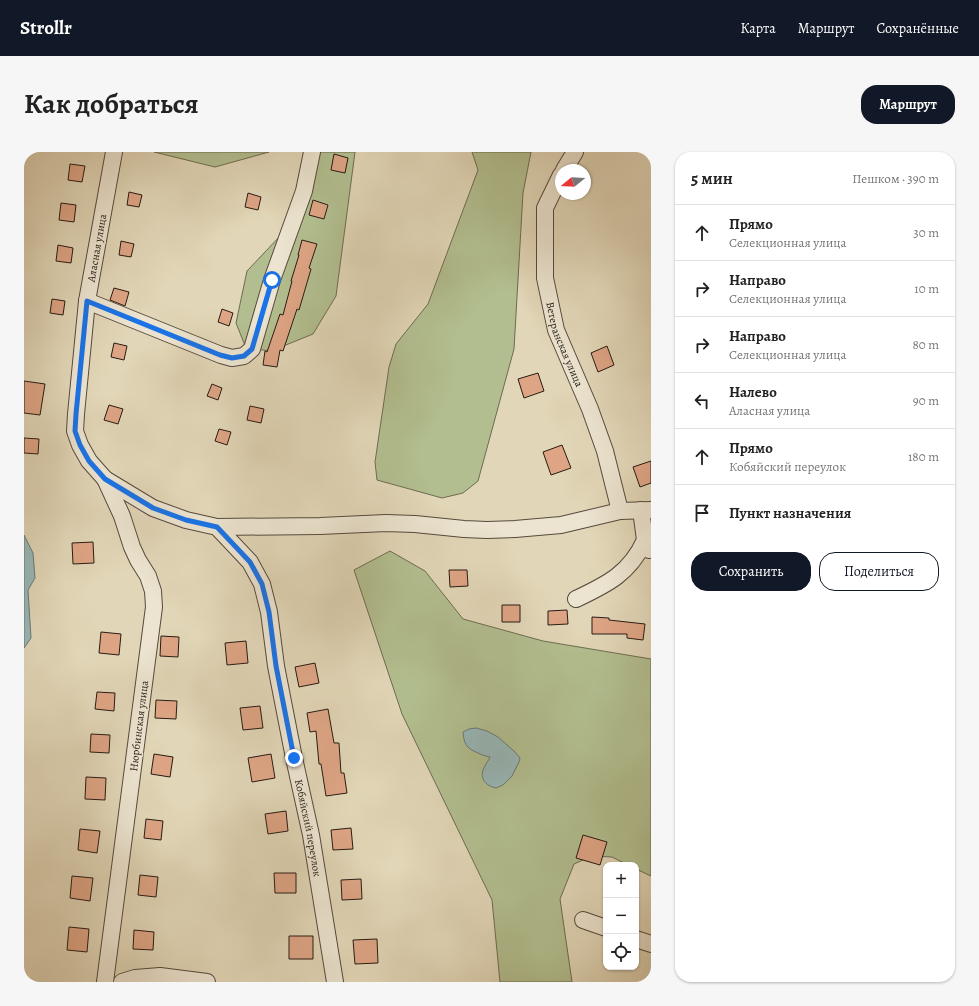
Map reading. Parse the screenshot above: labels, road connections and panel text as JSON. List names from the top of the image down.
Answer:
{
  "streets": {
    "street": [
      "Аласная улица",
      "Ветеранская улица",
      "Нюрбинская улица",
      "Кобяйский переулок"
    ]
  },
  "crossings": [
    ["Аласная улица", "Нюрбинская улица"]
  ],
  "north": "left",
  "page": {
    "header": "Strollr",
    "nav": ["Карта", "Маршрут", "Сохранённые"],
    "title": "Как добраться",
    "buttons": [
      "Маршрут",
      ["Сохранить", "Поделиться"]
    ],
    "heading": ["5 мин", "Пешком · 390 m"],
    "list": [
      ["Прямо", "Селекционная улица", "30 m"],
      ["Направо", "Селекционная улица", "10 m"],
      ["Направо", "Селекционная улица", "80 m"],
      ["Налево", "Аласная улица", "90 m"],
      ["Прямо", "Кобяйский переулок", "180 m"],
      "Пункт назначения"
    ],
    "map_buttons": ["+", "−"]
  }
}
